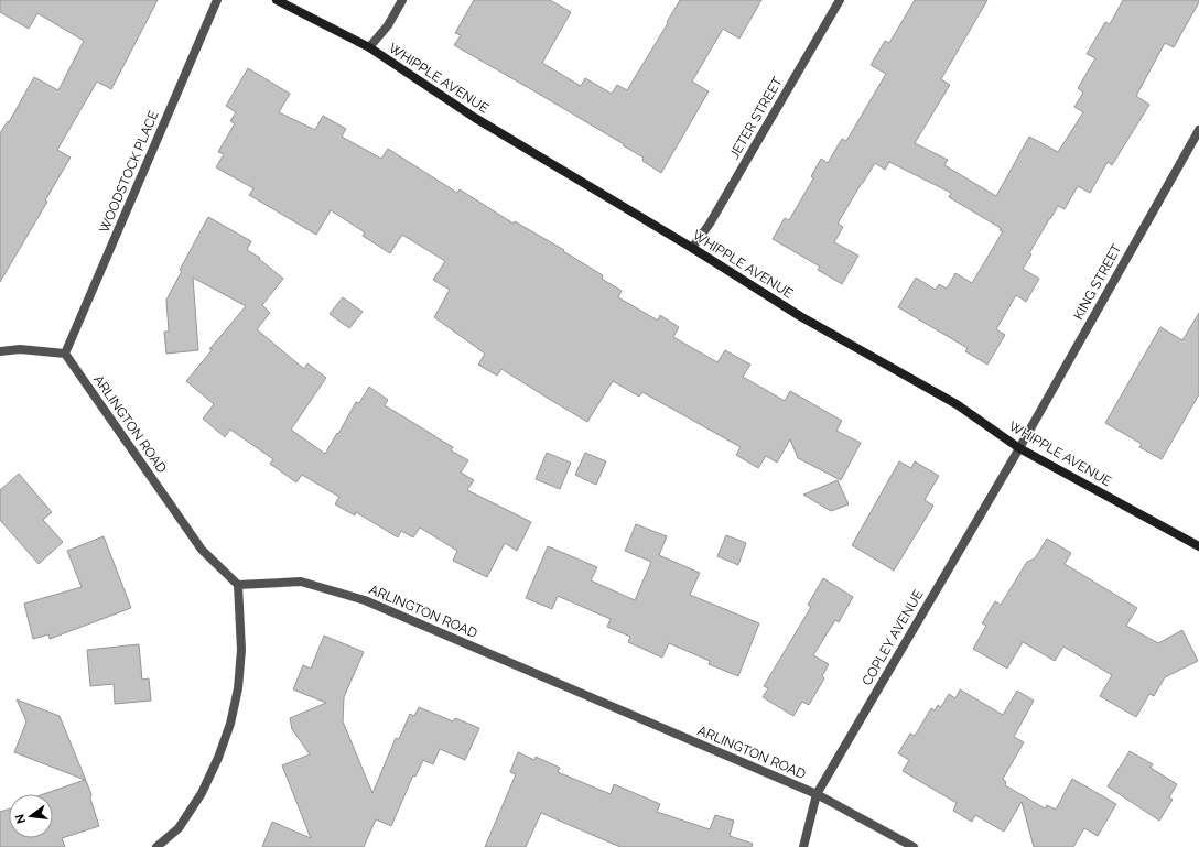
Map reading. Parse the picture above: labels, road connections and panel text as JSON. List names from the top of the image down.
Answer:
{
  "streets": {
    "main road": ["WHIPPLE AVENUE"],
    "street": [
      "JETER STREET",
      "WOODSTOCK PLACE",
      "KING STREET",
      "ARLINGTON ROAD",
      "COPLEY AVENUE"
    ]
  },
  "crossings": [
    ["WHIPPLE AVENUE", "JETER STREET"],
    ["WHIPPLE AVENUE", "KING STREET"],
    ["WHIPPLE AVENUE", "COPLEY AVENUE"],
    ["WOODSTOCK PLACE", "ARLINGTON ROAD"],
    ["KING STREET", "COPLEY AVENUE"],
    ["ARLINGTON ROAD", "COPLEY AVENUE"]
  ],
  "north": "left"
}
